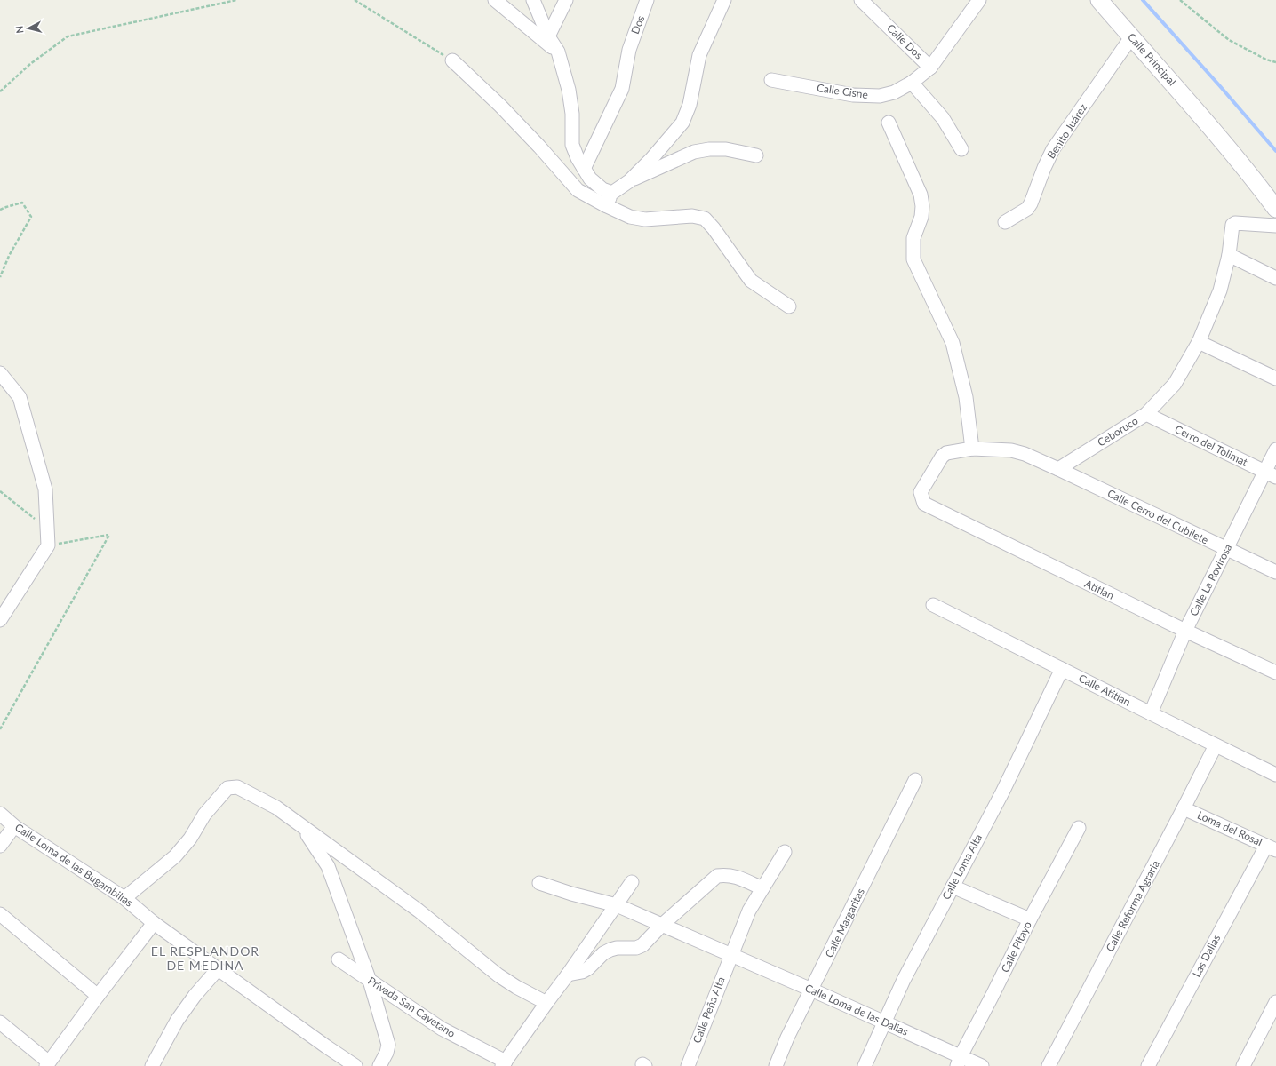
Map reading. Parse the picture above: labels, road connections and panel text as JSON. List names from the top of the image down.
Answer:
{
  "streets": {
    "street": [
      "Dos",
      "Calle Dos",
      "Calle Principal",
      "Calle Cisne",
      "Benito Juárez",
      "Ceboruco",
      "Cerro del Tolimat",
      "Calle Cerro del Cubilete",
      "Calle La Rovirosa",
      "Atitlan",
      "Calle Atitlan",
      "Loma del Rosal",
      "Calle Loma de las Bugambilias",
      "Calle Loma Alta",
      "Calle Reforma Agraria",
      "Calle Margaritas",
      "Calle Pitayo",
      "Las Dalias",
      "Privada San Cayetano",
      "Calle Peña Alta",
      "Calle Loma de las Dalias"
    ]
  },
  "crossings": [
    ["Calle Dos", "Calle Cisne"],
    ["Calle Principal", "Benito Juárez"],
    ["Ceboruco", "Cerro del Tolimat"],
    ["Ceboruco", "Calle Cerro del Cubilete"],
    ["Cerro del Tolimat", "Calle La Rovirosa"],
    ["Calle Cerro del Cubilete", "Calle La Rovirosa"],
    ["Calle La Rovirosa", "Atitlan"],
    ["Calle La Rovirosa", "Calle Atitlan"],
    ["Calle Atitlan", "Calle Loma Alta"],
    ["Calle Atitlan", "Calle Reforma Agraria"],
    ["Loma del Rosal", "Calle Reforma Agraria"],
    ["Loma del Rosal", "Las Dalias"],
    ["Calle Loma Alta", "Calle Loma de las Dalias"],
    ["Calle Margaritas", "Calle Loma de las Dalias"],
    ["Calle Pitayo", "Calle Loma de las Dalias"],
    ["Calle Peña Alta", "Calle Loma de las Dalias"]
  ],
  "districts": ["EL RESPLANDOR DE MEDINA"],
  "north": "left"
}
